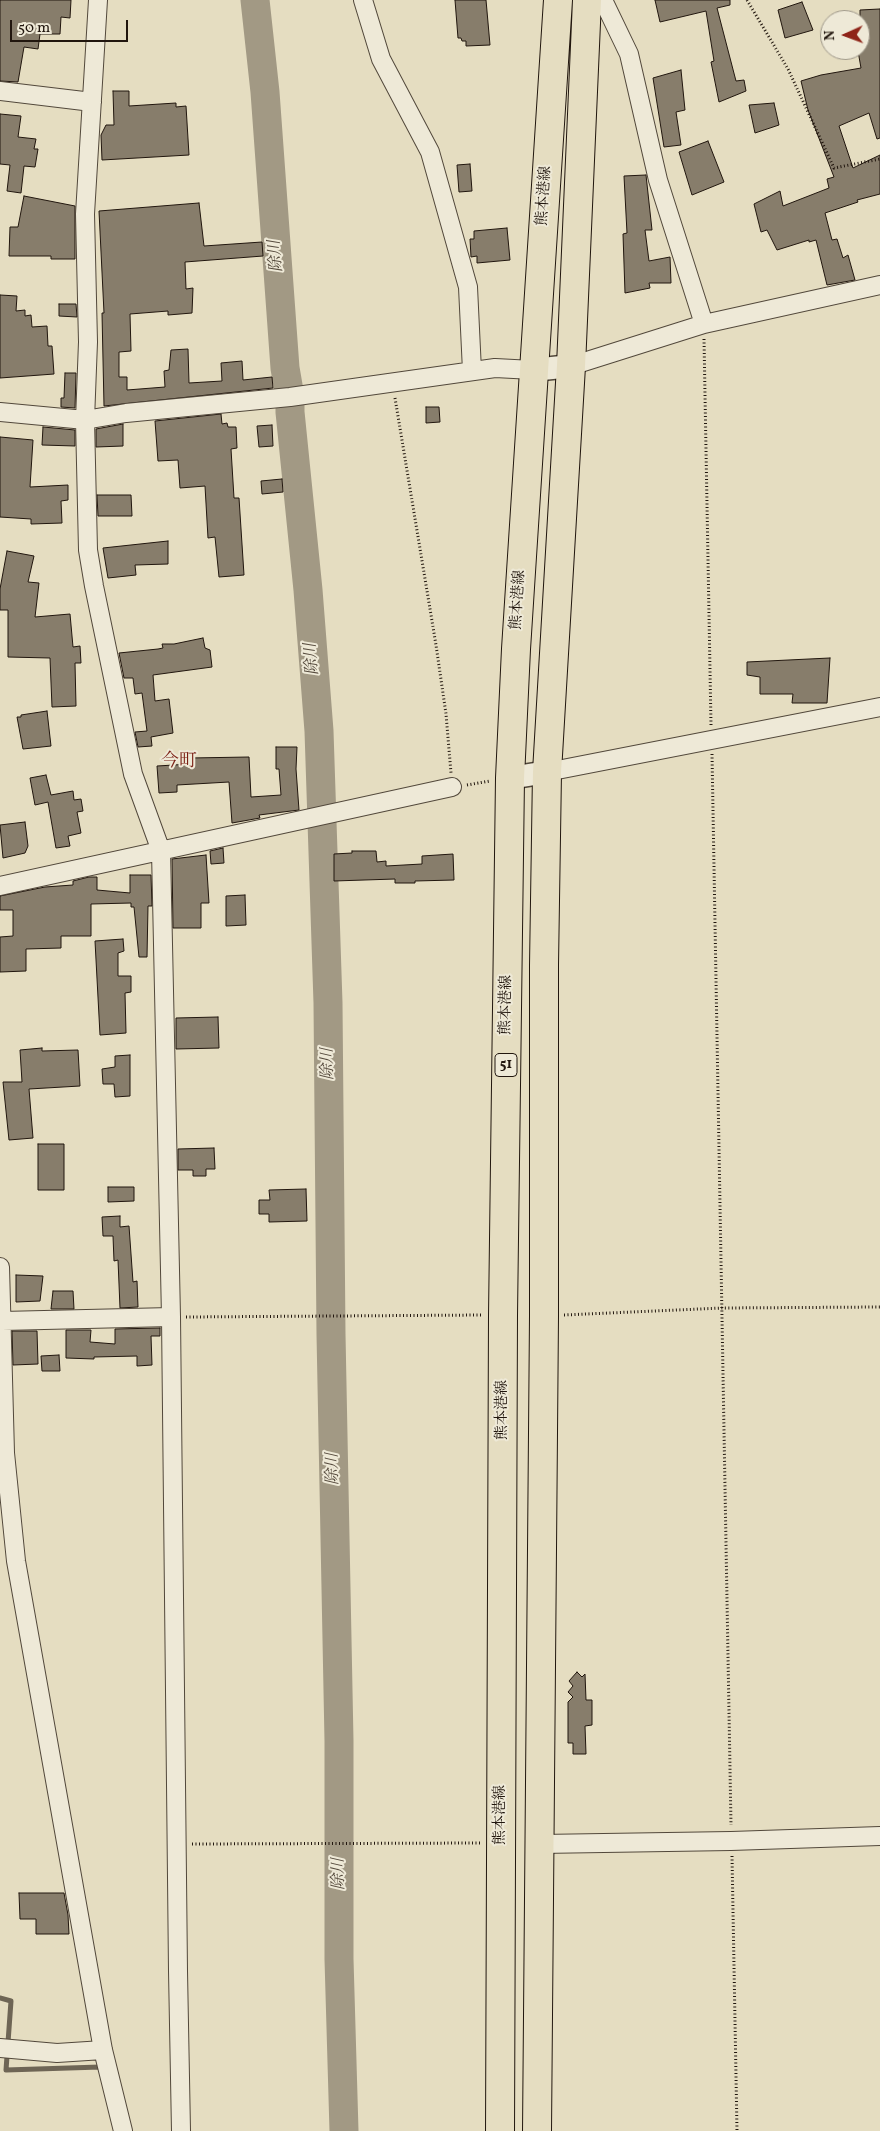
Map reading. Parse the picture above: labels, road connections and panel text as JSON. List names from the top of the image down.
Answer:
{
  "streets": {
    "main road": ["熊本港線", "51"]
  },
  "districts": ["今町"],
  "water": ["除川"],
  "scale_bar": "50 m",
  "north": "left"
}
